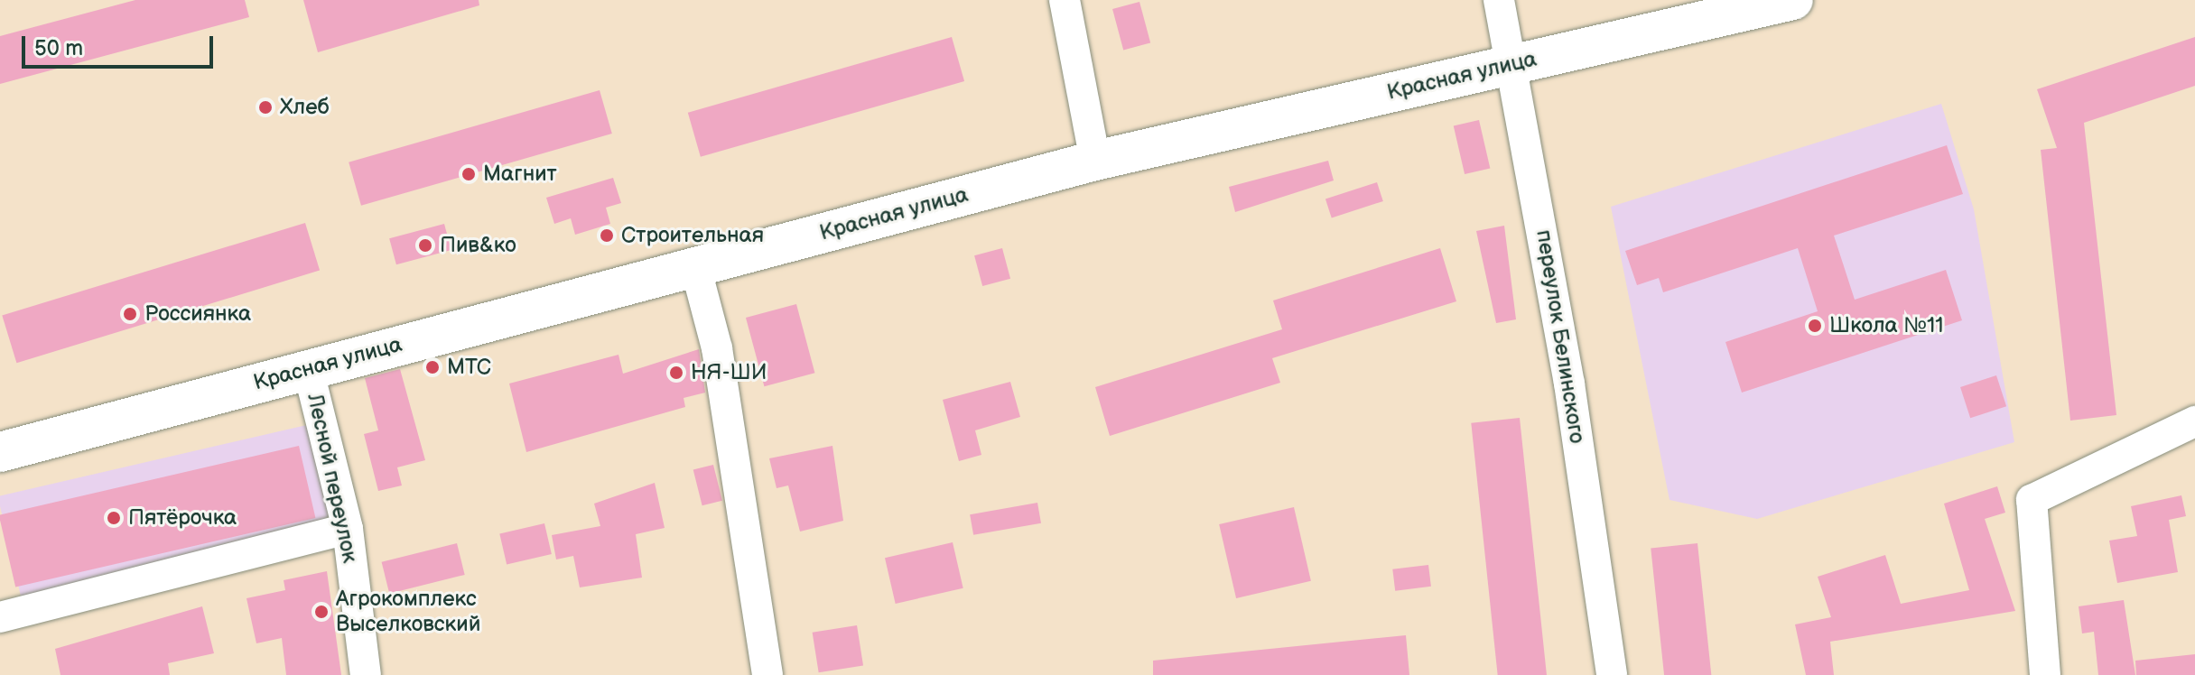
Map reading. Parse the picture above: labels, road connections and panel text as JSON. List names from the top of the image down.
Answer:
{
  "streets": {
    "main road": ["Красная улица"],
    "street": ["переулок Белинского", "Лесной переулок"]
  },
  "crossings": [
    ["Красная улица", "переулок Белинского"],
    ["Красная улица", "Лесной переулок"]
  ],
  "places": [
    "Хлеб",
    "Магнит",
    "Строительная",
    "Пив&ко",
    "Россиянка",
    "Школа №11",
    "МТС",
    "НЯ-ШИ",
    "Пятёрочка",
    "Агрокомплекс Выселковский"
  ],
  "scale_bar": "50 m"
}
